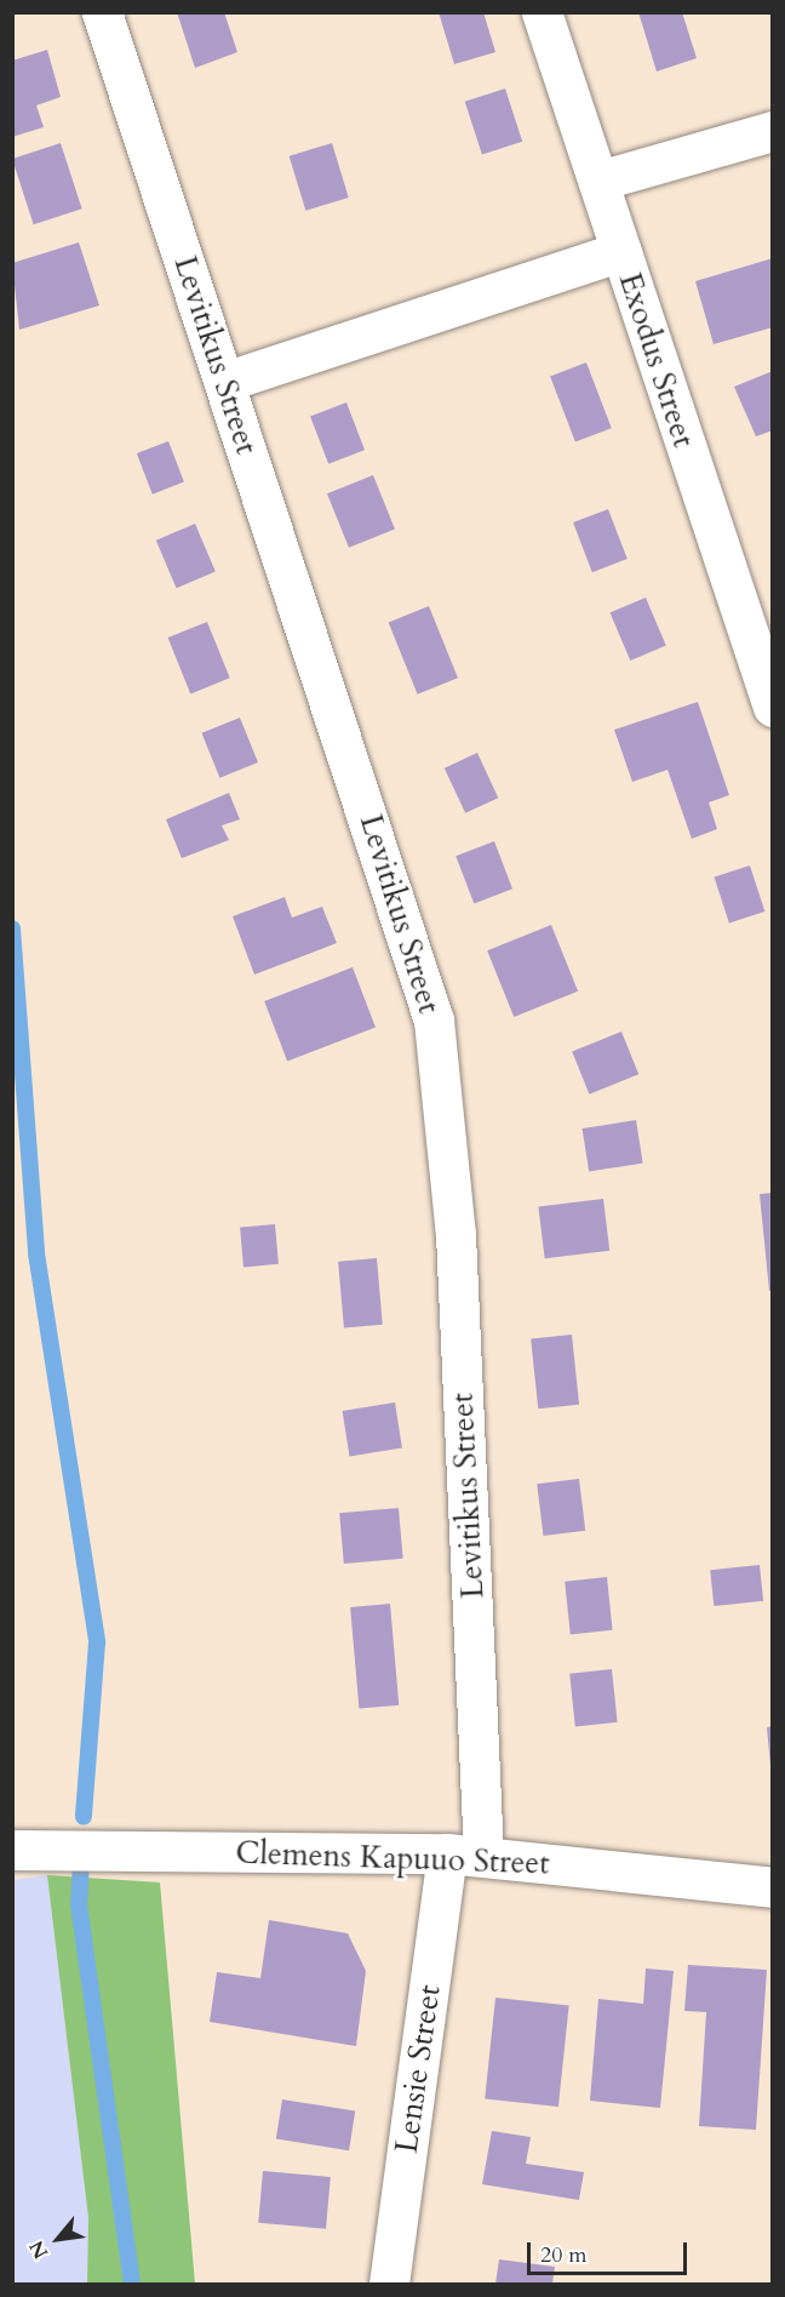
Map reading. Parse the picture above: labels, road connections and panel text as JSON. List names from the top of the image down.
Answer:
{
  "streets": {
    "street": [
      "Levitikus Street",
      "Exodus Street",
      "Clemens Kapuuo Street",
      "Lensie Street"
    ]
  },
  "crossings": [
    ["Levitikus Street", "Clemens Kapuuo Street"],
    ["Levitikus Street", "Lensie Street"],
    ["Clemens Kapuuo Street", "Lensie Street"]
  ],
  "scale_bar": "20 m",
  "north": "bottom left"
}
